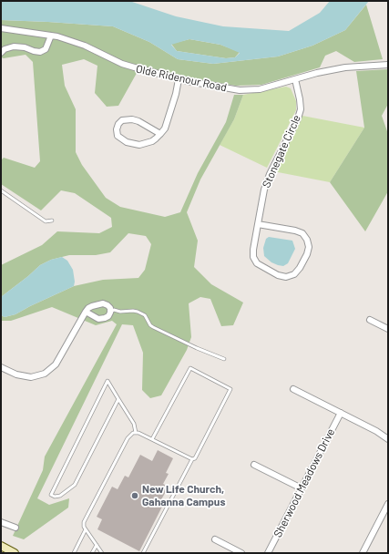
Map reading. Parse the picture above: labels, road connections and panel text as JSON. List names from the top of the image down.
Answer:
{
  "streets": {
    "street": ["Olde Ridenour Road", "Stonegate Circle", "Sherwood Meadows Drive"]
  },
  "crossings": [
    ["Olde Ridenour Road", "Stonegate Circle"]
  ],
  "places": ["New Life Church, Gahanna Campus"]
}
